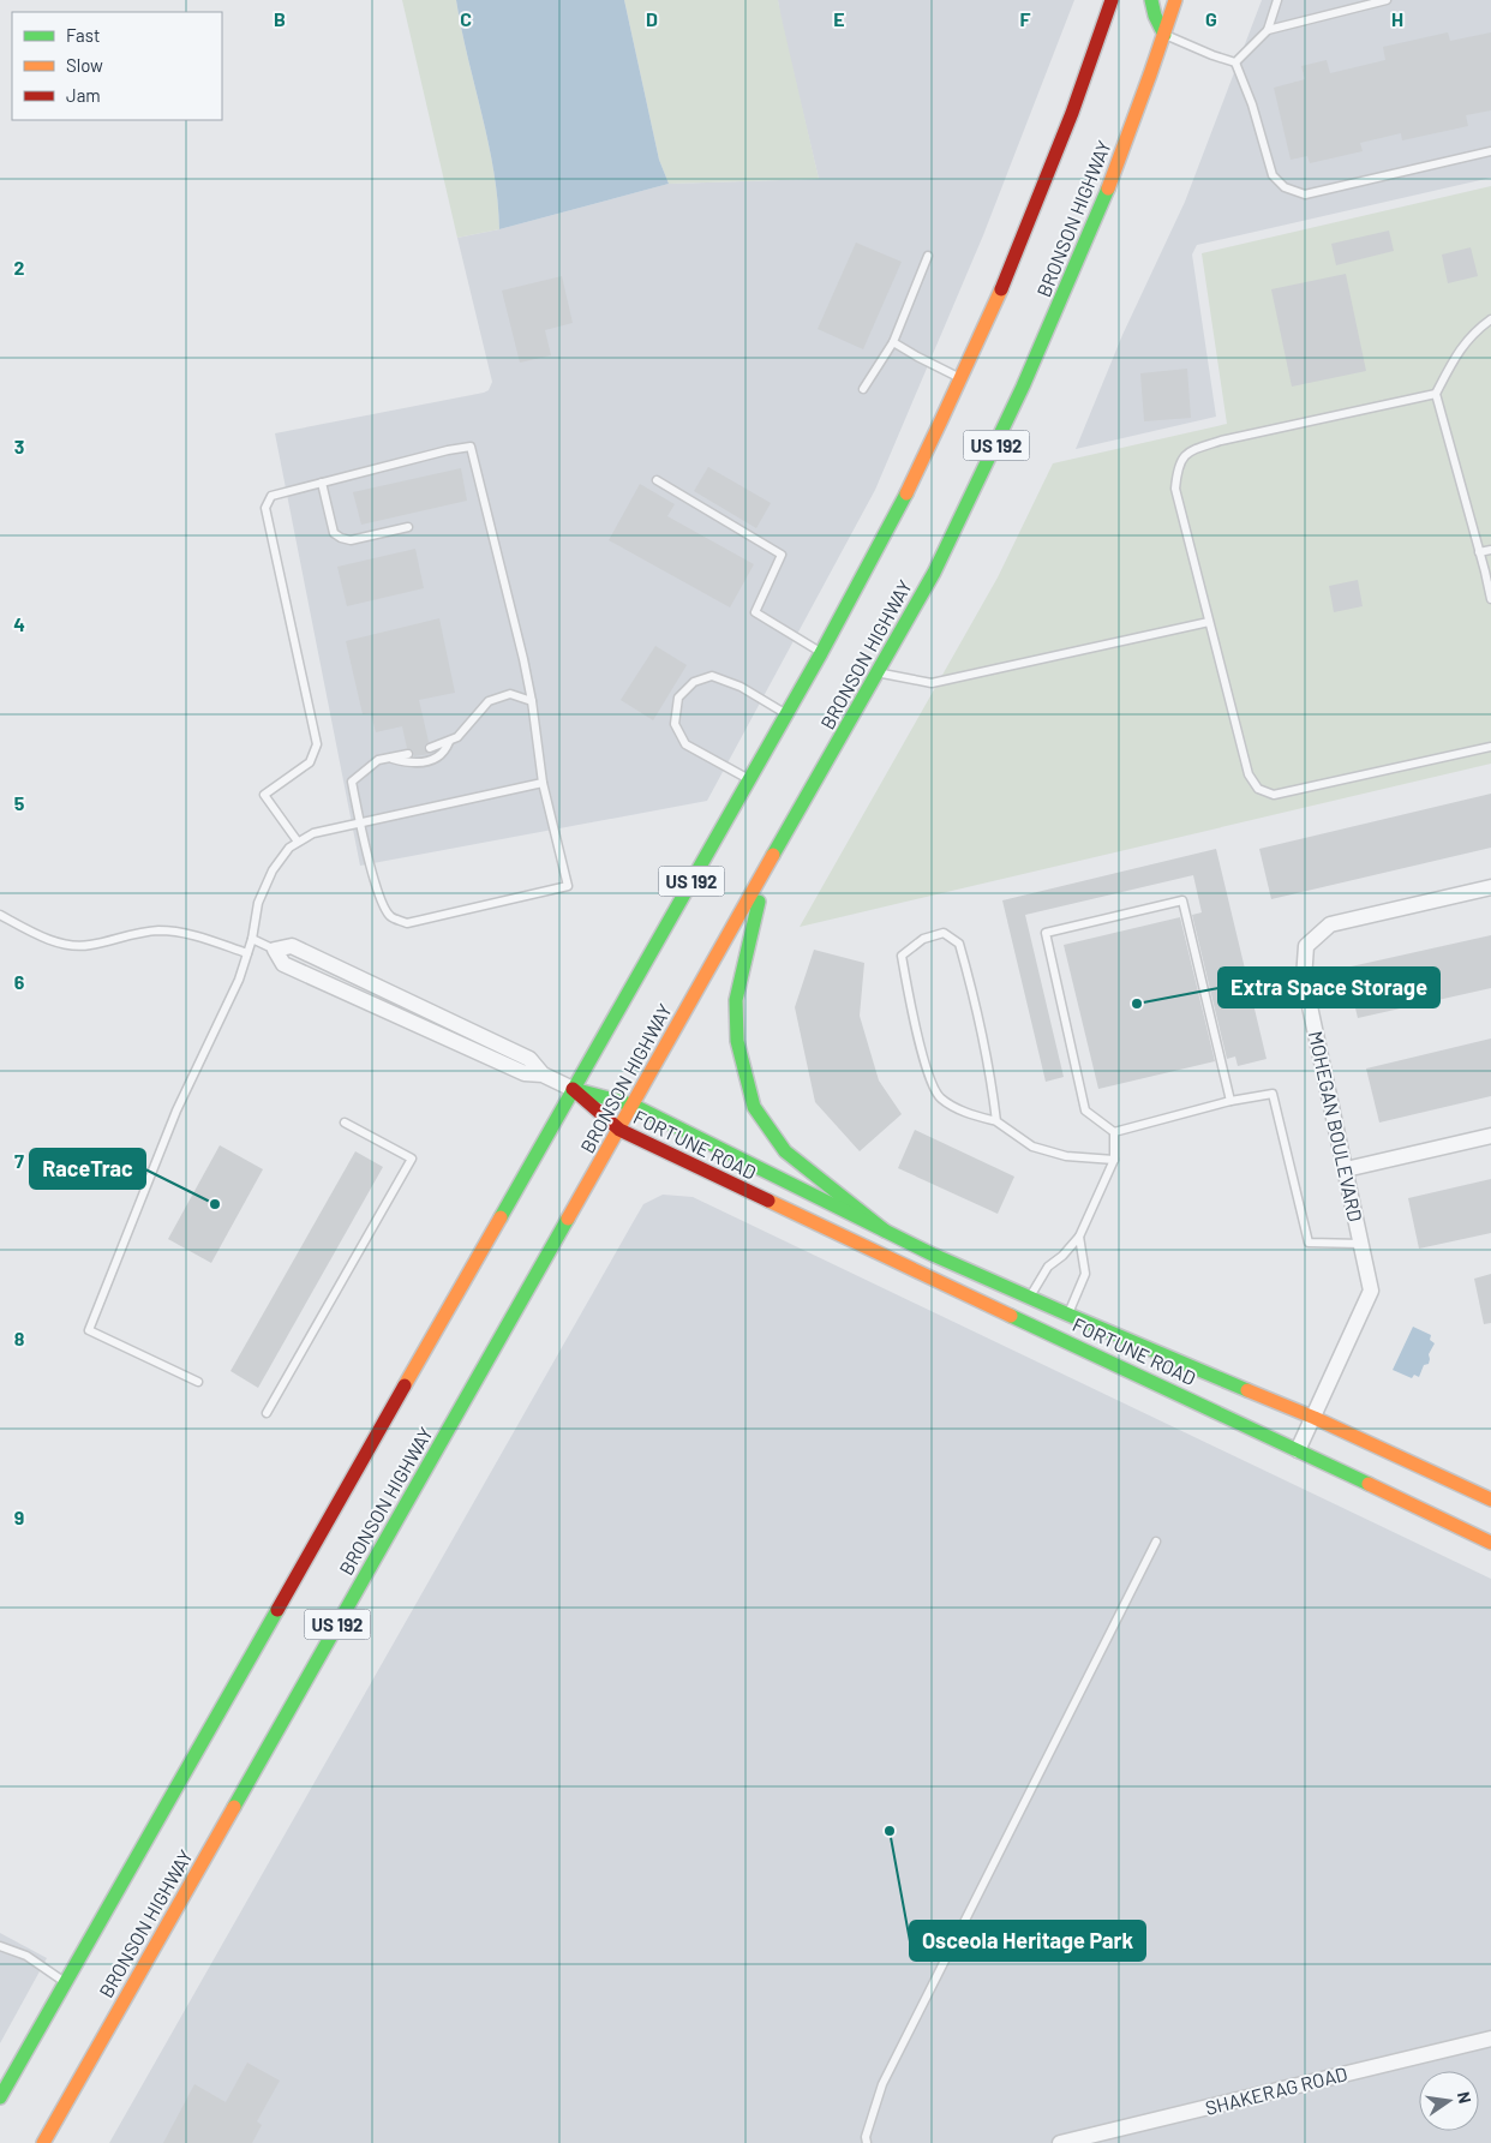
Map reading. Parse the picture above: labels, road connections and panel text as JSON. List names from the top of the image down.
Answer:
{
  "streets": {
    "main road": ["BRONSON HIGHWAY", "US 192", "FORTUNE ROAD"],
    "street": ["MOHEGAN BOULEVARD", "SHAKERAG ROAD"]
  },
  "crossings": [
    ["BRONSON HIGHWAY", "FORTUNE ROAD"],
    ["MOHEGAN BOULEVARD", "FORTUNE ROAD"]
  ],
  "places": ["Extra Space Storage", "RaceTrac", "Osceola Heritage Park"],
  "legend": ["Fast", "Slow", "Jam"],
  "north": "right",
  "grid": {
    "columns": [
      "B",
      "C",
      "D",
      "E",
      "F",
      "G",
      "H"
    ],
    "rows": [
      "2",
      "3",
      "4",
      "5",
      "6",
      "7",
      "8",
      "9"
    ]
  }
}
